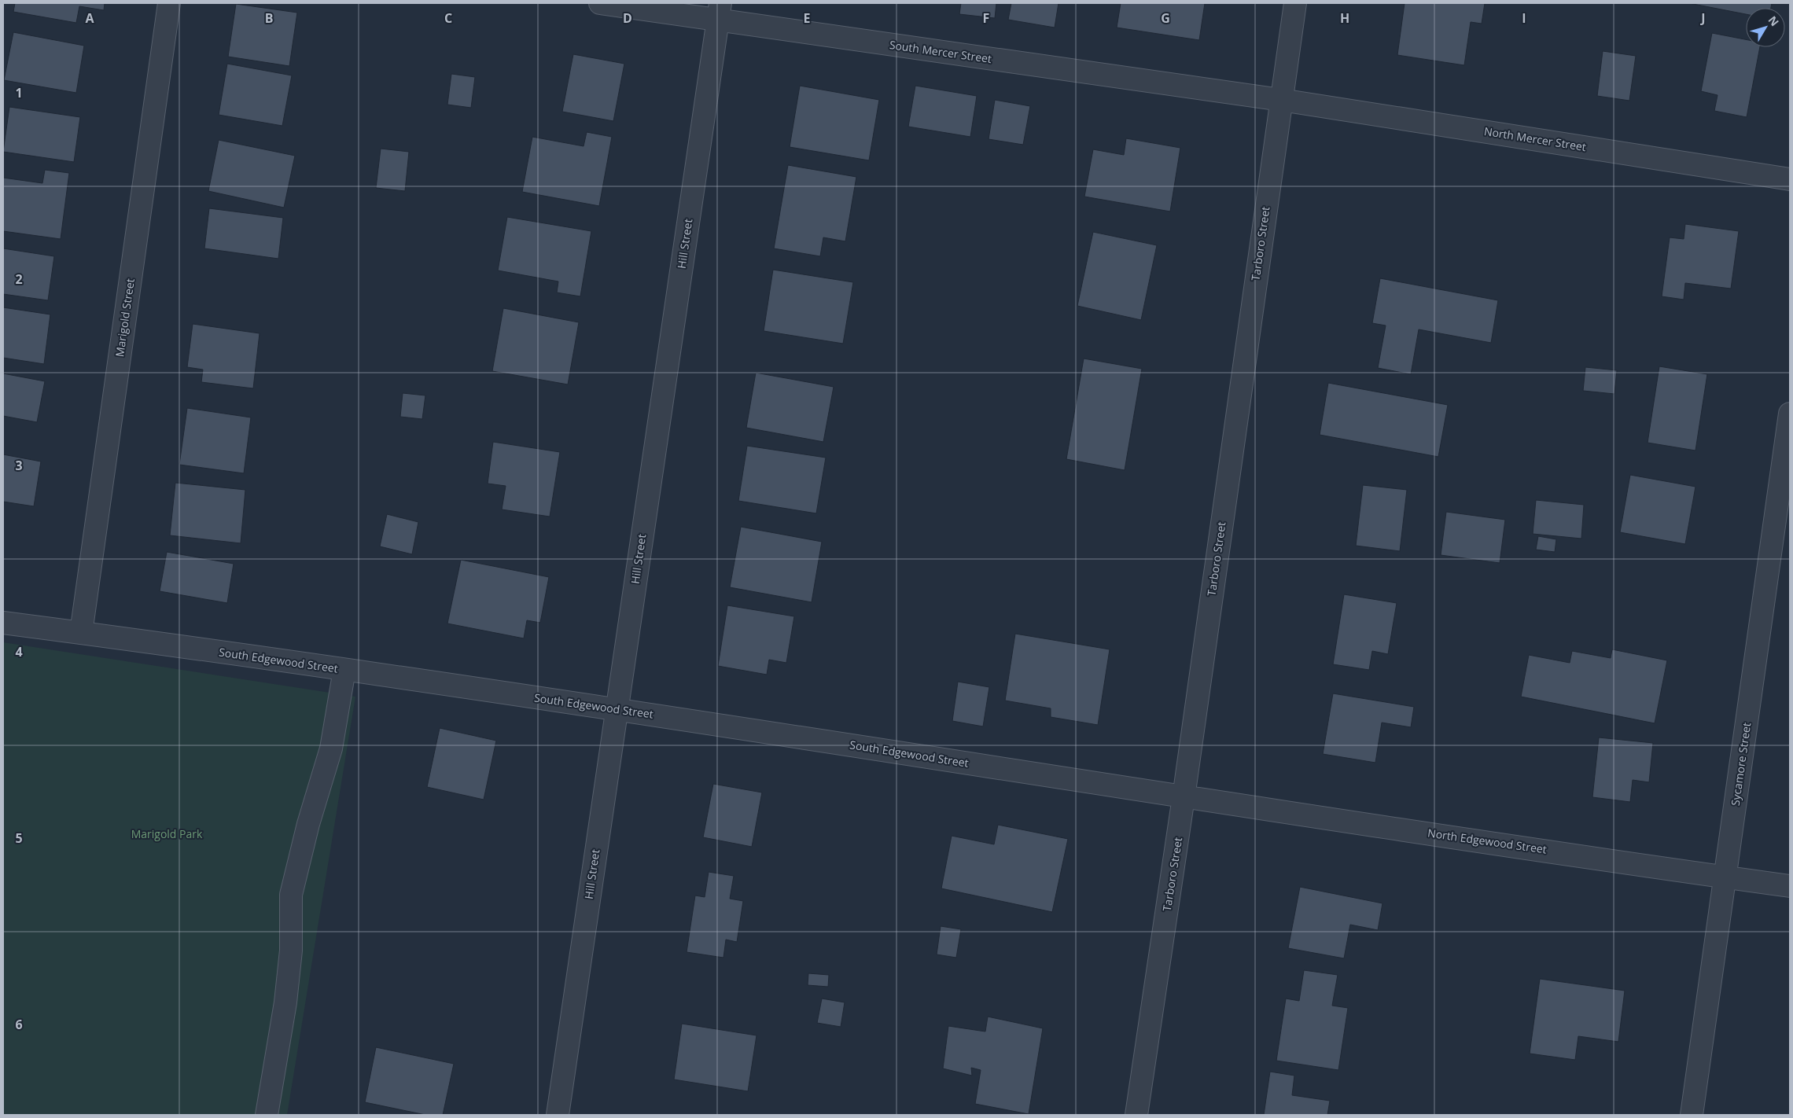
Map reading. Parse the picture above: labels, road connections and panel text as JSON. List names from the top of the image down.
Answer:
{
  "streets": {
    "street": [
      "South Mercer Street",
      "North Mercer Street",
      "Hill Street",
      "Tarboro Street",
      "Marigold Street",
      "South Edgewood Street",
      "Sycamore Street",
      "North Edgewood Street"
    ]
  },
  "crossings": [
    ["South Mercer Street", "North Mercer Street"],
    ["South Mercer Street", "Hill Street"],
    ["South Mercer Street", "Tarboro Street"],
    ["North Mercer Street", "Tarboro Street"],
    ["Hill Street", "South Edgewood Street"],
    ["Tarboro Street", "South Edgewood Street"],
    ["Tarboro Street", "North Edgewood Street"],
    ["Marigold Street", "South Edgewood Street"],
    ["South Edgewood Street", "North Edgewood Street"],
    ["Sycamore Street", "North Edgewood Street"]
  ],
  "parks": ["Marigold Park"],
  "north": "top right",
  "grid": {
    "columns": [
      "A",
      "B",
      "C",
      "D",
      "E",
      "F",
      "G",
      "H",
      "I",
      "J"
    ],
    "rows": [
      "1",
      "2",
      "3",
      "4",
      "5",
      "6"
    ]
  }
}
